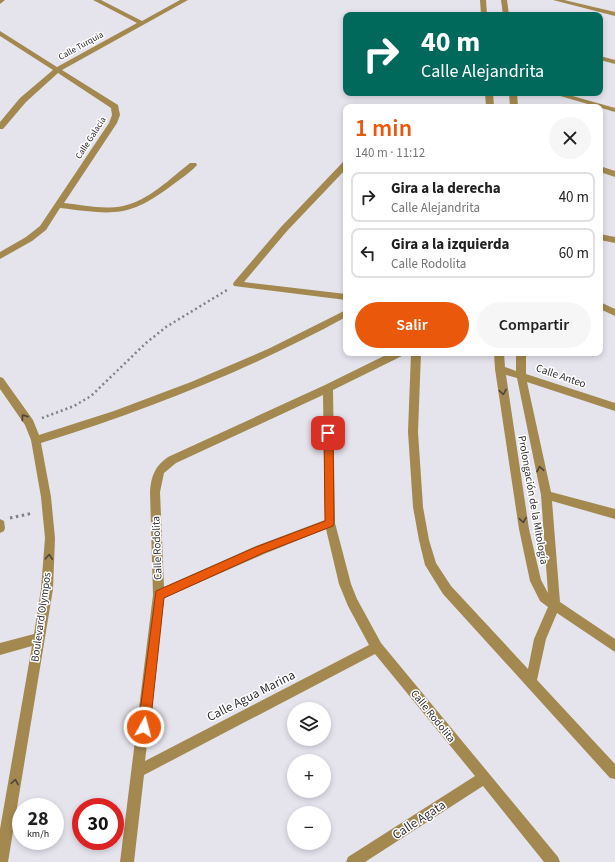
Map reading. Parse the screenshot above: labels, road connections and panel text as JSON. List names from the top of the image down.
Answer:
{
  "streets": {
    "street": [
      "Calle Turquia",
      "Calle Galacia",
      "Calle Anteo",
      "Prolongación de la Mitología",
      "Calle Rodolita",
      "Boulevard Olympos",
      "Calle Agua Marina",
      "Calle Agata"
    ]
  },
  "crossings": [
    ["Calle Turquia", "Calle Galacia"],
    ["Calle Anteo", "Prolongación de la Mitología"],
    ["Calle Rodolita", "Calle Agua Marina"],
    ["Calle Rodolita", "Calle Agata"]
  ],
  "one_way": ["Boulevard Olympos"],
  "page": {
    "turn": ["40 m", "Calle Alejandrita"],
    "heading": ["1 min", "140 m · 11:12"],
    "list": [
      {
        "name": "Gira a la derecha",
        "note": "Calle Alejandrita",
        "value": "40 m"
      },
      {
        "name": "Gira a la izquierda",
        "note": "Calle Rodolita",
        "value": "60 m"
      }
    ],
    "buttons": ["Salir", "Compartir"],
    "map_buttons": ["+", "−"],
    "speed": "28 km/h",
    "limit": "30"
  }
}
